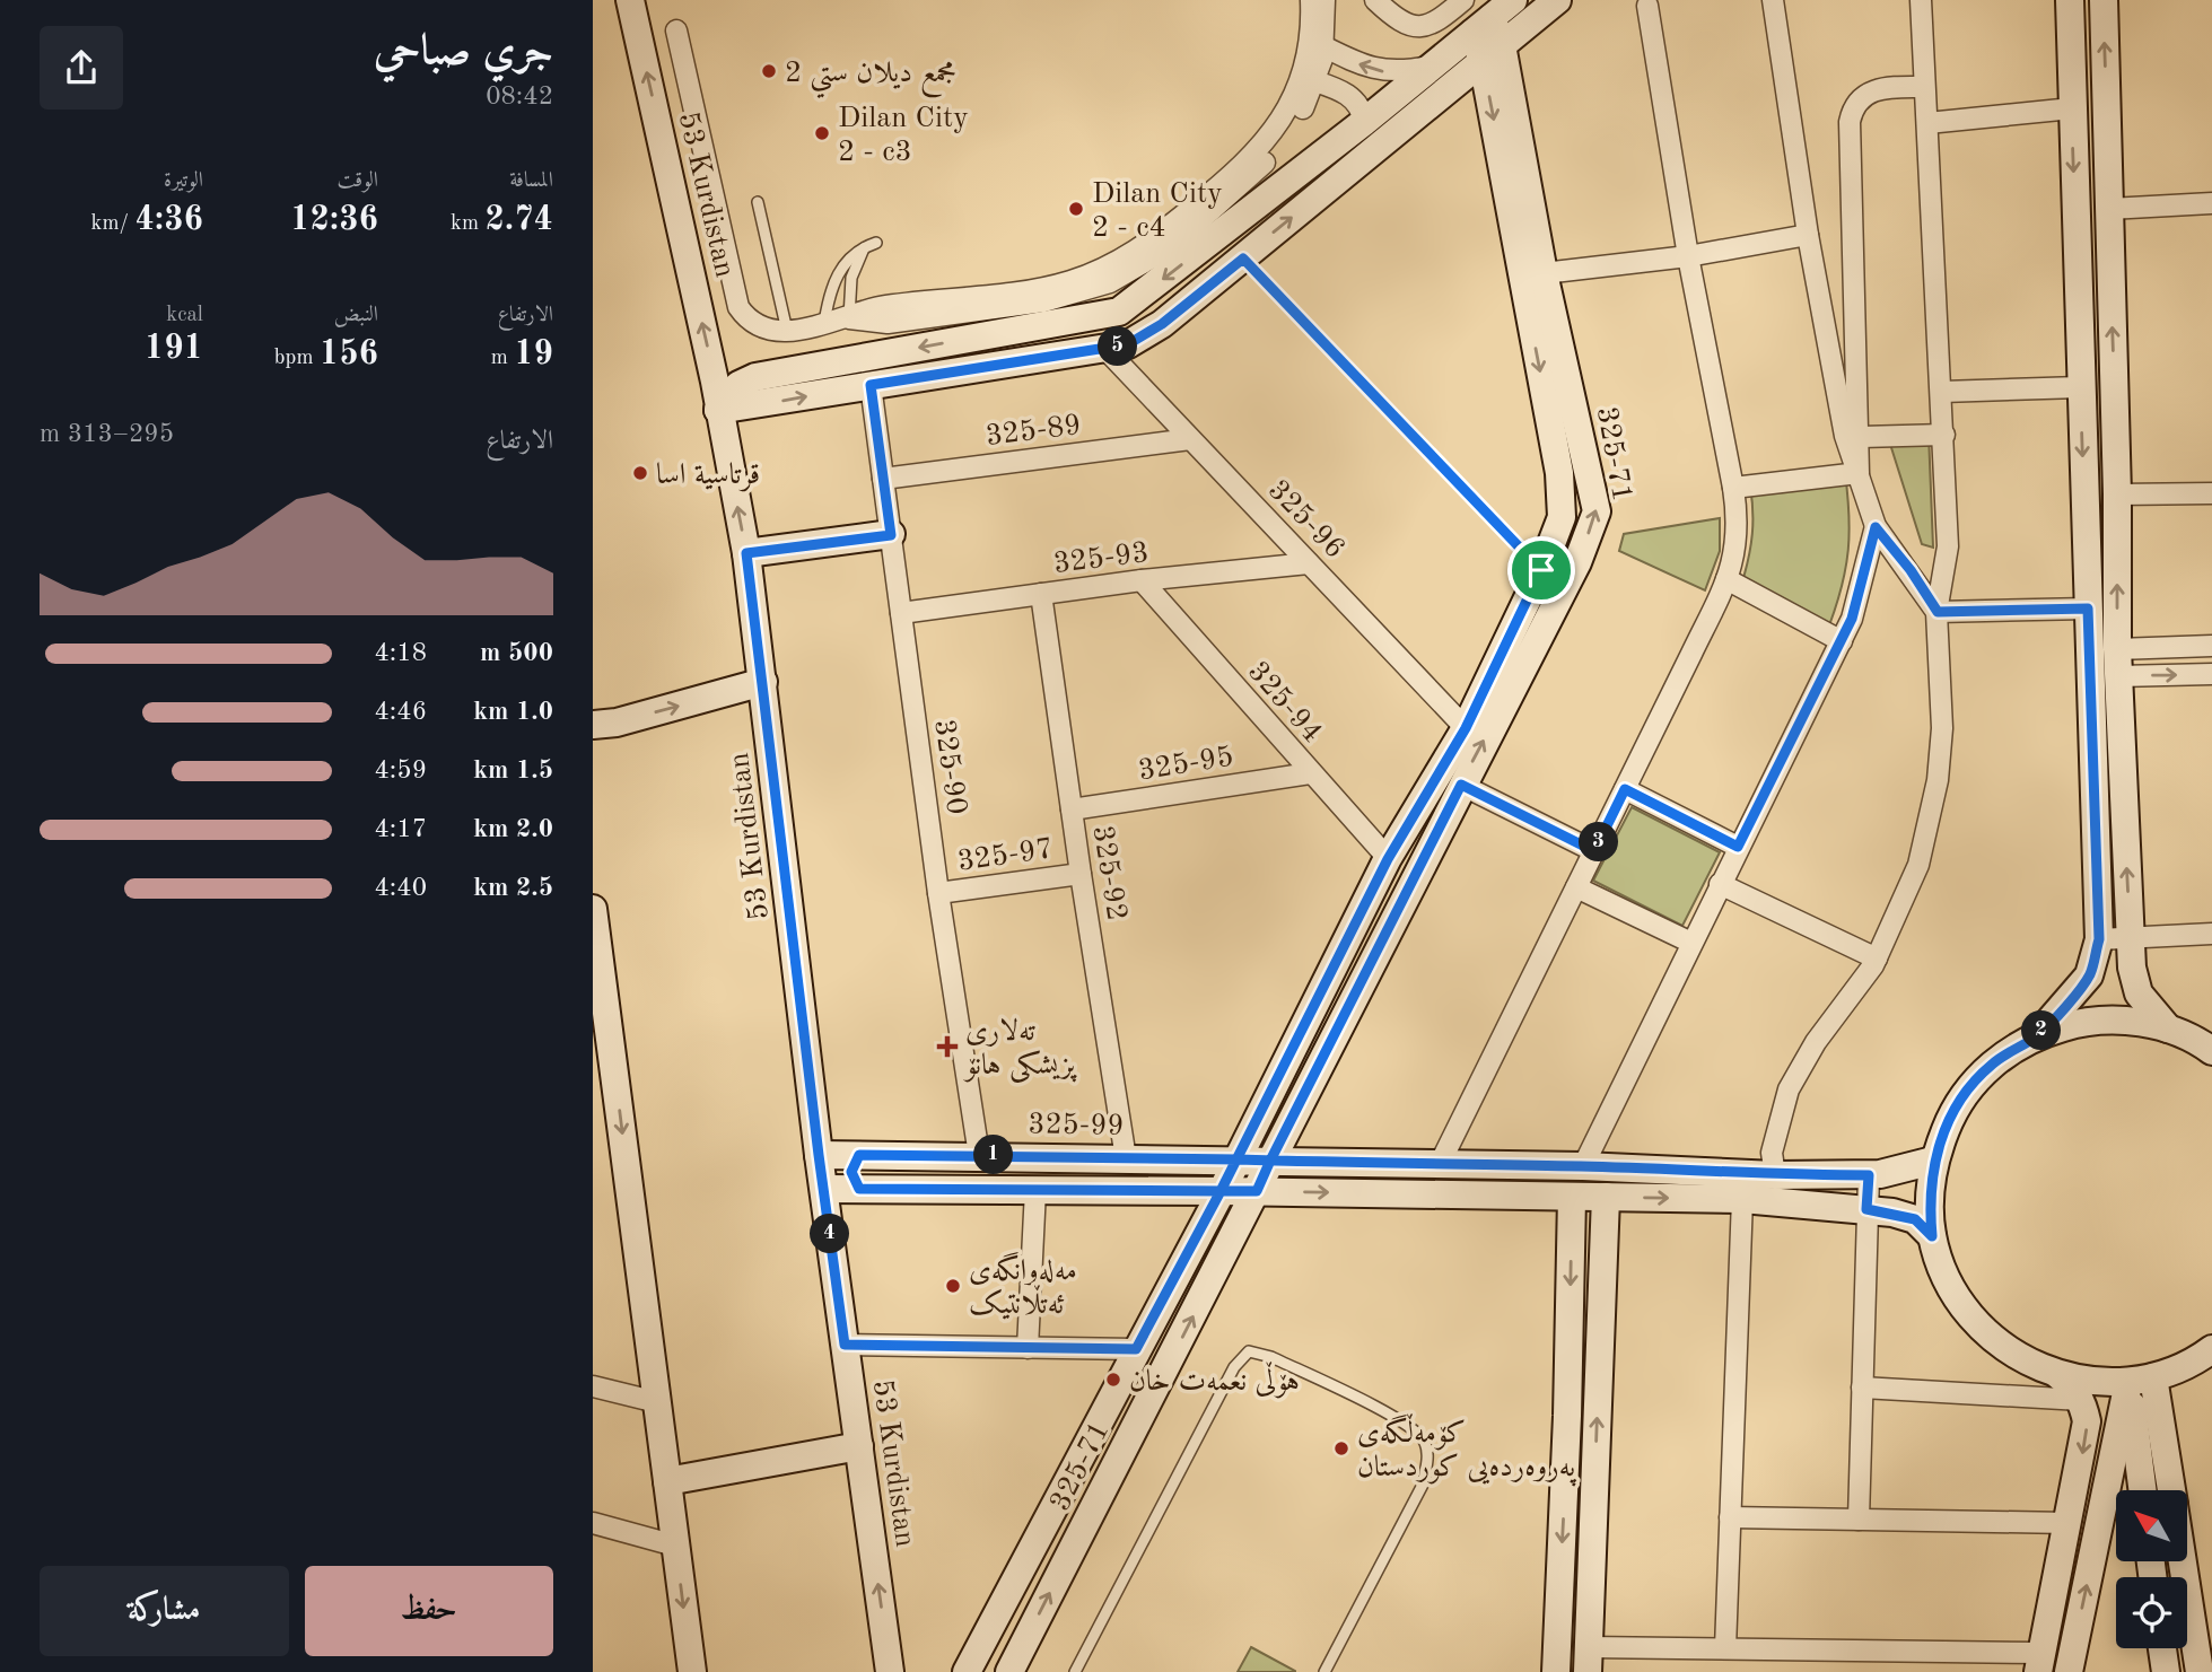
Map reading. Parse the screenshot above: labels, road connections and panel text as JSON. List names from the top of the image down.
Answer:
{
  "streets": {
    "street": [
      "53 Kurdistan",
      "325-89",
      "325-71",
      "325-96",
      "325-93",
      "325-94",
      "325-95",
      "325-90",
      "325-97",
      "325-92",
      "325-99"
    ]
  },
  "crossings": [
    ["53 Kurdistan", "325-99"],
    ["325-89", "325-96"],
    ["325-89", "325-90"],
    ["325-71", "325-96"],
    ["325-71", "325-94"],
    ["325-71", "325-99"],
    ["325-96", "325-93"],
    ["325-93", "325-94"],
    ["325-93", "325-90"],
    ["325-93", "325-92"],
    ["325-94", "325-95"],
    ["325-95", "325-92"],
    ["325-90", "325-97"],
    ["325-90", "325-99"],
    ["325-97", "325-92"],
    ["325-92", "325-99"]
  ],
  "places": {
    "other": [
      "مجمع ديلان ستي 2",
      "Dilan City 2 - c3",
      "Dilan City 2 - c4",
      "قرتاسیة اسا",
      "مەلەوانگەی ئەتڵانتیک",
      "هۆڵی نعمەت خان",
      "كۆمەڵگەی پەروەردەیی كوردستان"
    ],
    "health": ["تەلاری پزیشکی هانۆ"]
  },
  "north": "top left",
  "page": {
    "heading": ["جري صباحي", "08:42"],
    "stats": [
      ["المسافة", "2.74 km"],
      ["الوقت", "12:36"],
      ["الوتيرة", "4:36 /km"],
      ["الارتفاع", "19 m"],
      ["النبض", "156 bpm"],
      ["kcal", "191"]
    ],
    "pins": [
      "5",
      "3",
      "2",
      "1",
      "4"
    ],
    "chart": ["الارتفاع", "295–313 m"],
    "list": [
      {
        "name": "500 m",
        "note": "4:18"
      },
      {
        "name": "1.0 km",
        "note": "4:46"
      },
      {
        "name": "1.5 km",
        "note": "4:59"
      },
      {
        "name": "2.0 km",
        "note": "4:17"
      },
      {
        "name": "2.5 km",
        "note": "4:40"
      }
    ],
    "buttons": ["حفظ", "مشاركة"]
  }
}
